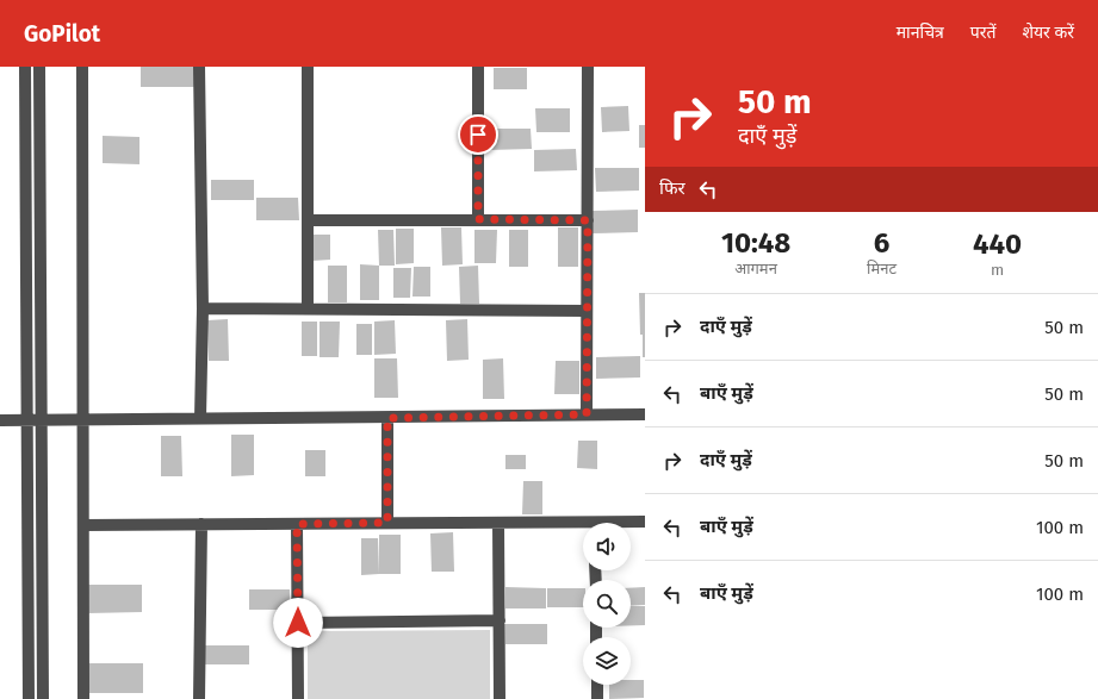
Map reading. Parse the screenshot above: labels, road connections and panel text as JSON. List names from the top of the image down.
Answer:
{
  "page": {
    "header": "GoPilot",
    "nav": ["मानचित्र", "परतें", "शेयर करें"],
    "turn": ["50 m", "दाएँ मुड़ें"],
    "then": "फिर",
    "eta": [
      "10:48",
      "आगमन",
      "6",
      "मिनट",
      "440",
      "m"
    ],
    "list": [
      {
        "name": "दाएँ मुड़ें",
        "value": "50 m"
      },
      {
        "name": "बाएँ मुड़ें",
        "value": "50 m"
      },
      {
        "name": "दाएँ मुड़ें",
        "value": "50 m"
      },
      {
        "name": "बाएँ मुड़ें",
        "value": "100 m"
      },
      {
        "name": "बाएँ मुड़ें",
        "value": "100 m"
      }
    ]
  }
}
